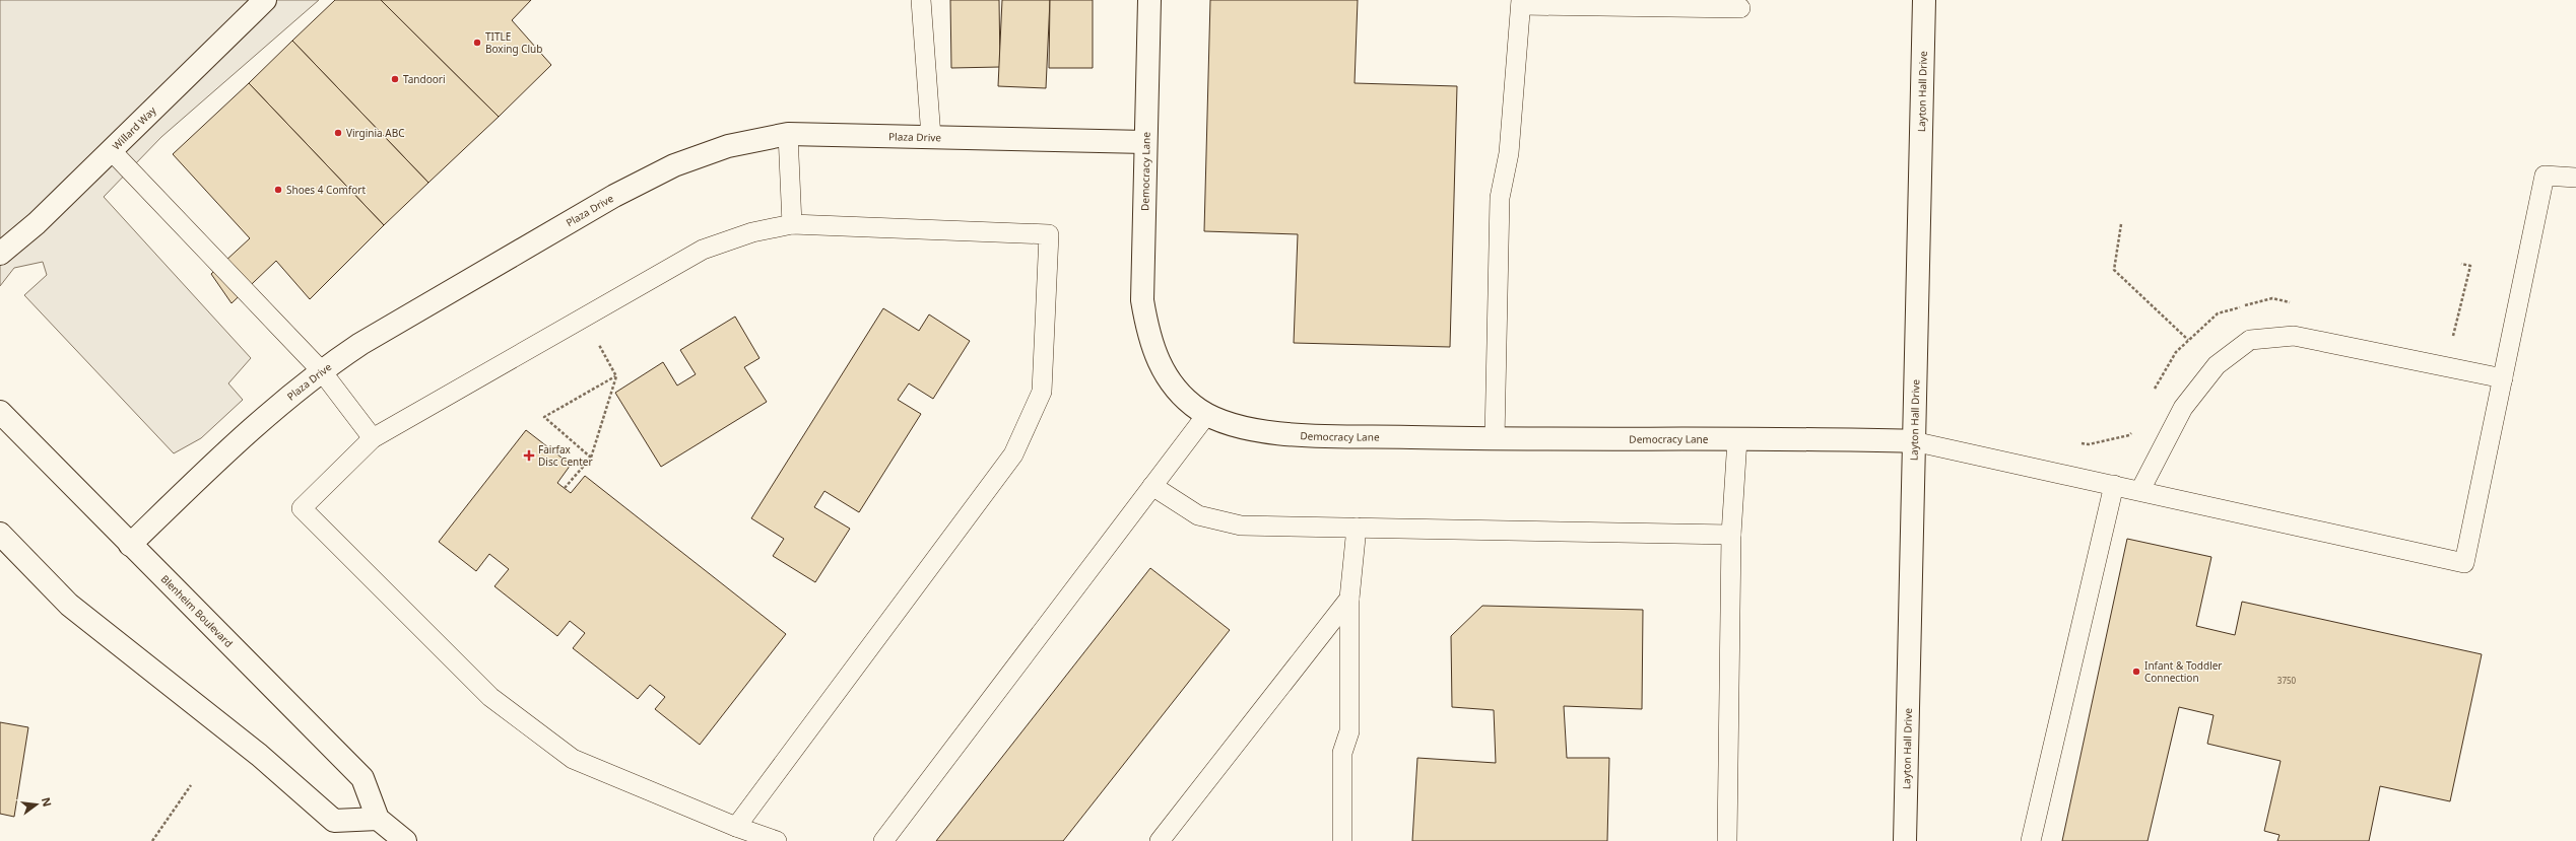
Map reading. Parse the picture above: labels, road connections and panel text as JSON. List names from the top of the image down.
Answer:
{
  "streets": {
    "street": [
      "Layton Hall Drive",
      "Willard Way",
      "Plaza Drive",
      "Democracy Lane",
      "Blenheim Boulevard"
    ]
  },
  "crossings": [
    ["Layton Hall Drive", "Democracy Lane"],
    ["Plaza Drive", "Democracy Lane"],
    ["Plaza Drive", "Blenheim Boulevard"]
  ],
  "places": {
    "other": [
      "TITLE Boxing Club",
      "Tandoori",
      "Virginia ABC",
      "Shoes 4 Comfort",
      "Infant & Toddler Connection"
    ],
    "health": ["Fairfax Disc Center"]
  },
  "house_numbers": ["3750"],
  "north": "right"
}
